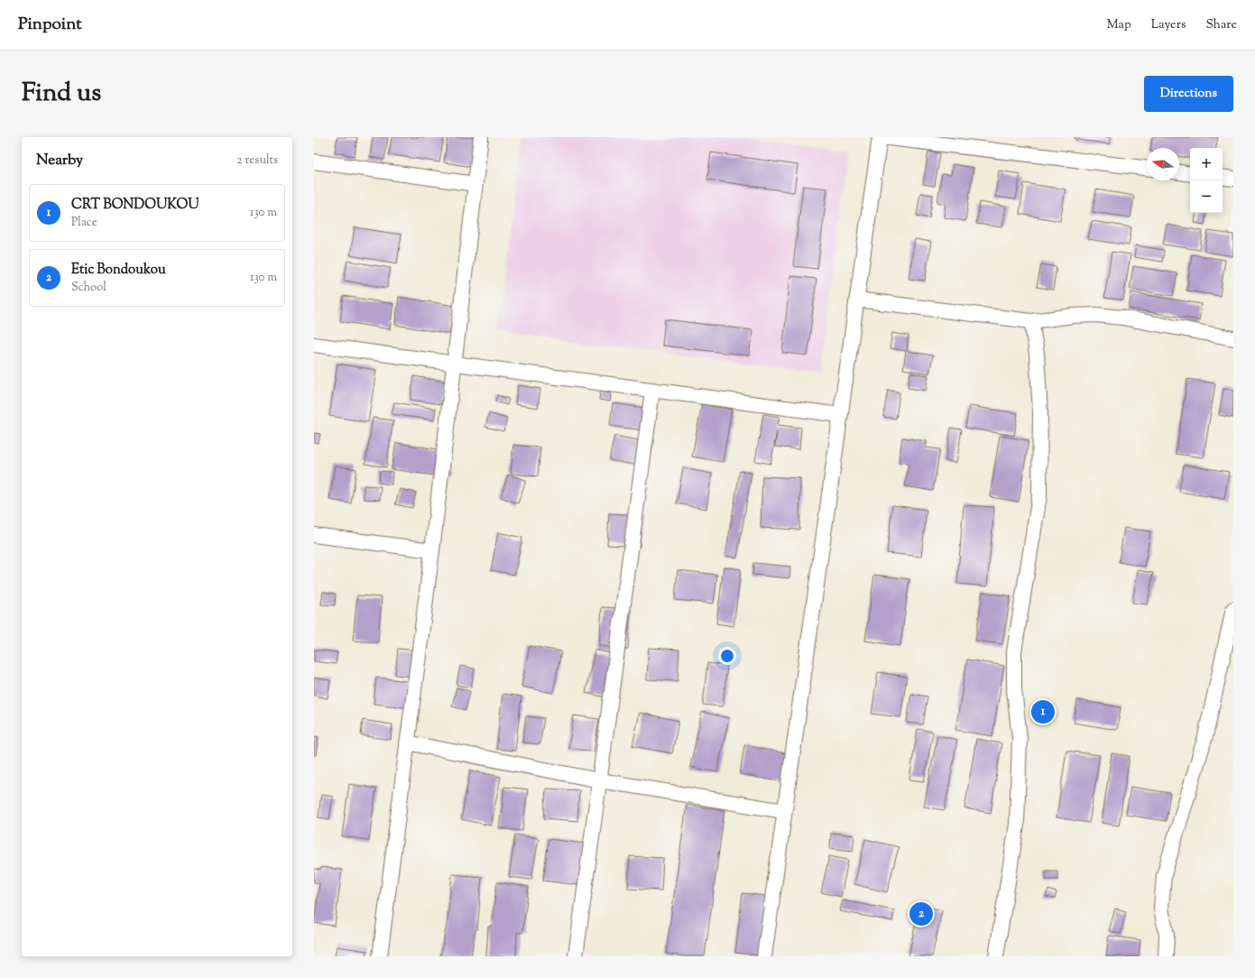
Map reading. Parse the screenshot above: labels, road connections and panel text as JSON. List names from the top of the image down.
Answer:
{
  "north": "left",
  "page": {
    "header": "Pinpoint",
    "nav": ["Map", "Layers", "Share"],
    "title": "Find us",
    "buttons": "Directions",
    "heading": ["Nearby", "2 results"],
    "map_buttons": ["+", "−"],
    "list": [
      {
        "mark": "1",
        "name": "CRT BONDOUKOU",
        "note": "Place",
        "value": "130 m"
      },
      {
        "mark": "2",
        "name": "Etic Bondoukou",
        "note": "School",
        "value": "130 m"
      }
    ],
    "pins": ["1", "2"]
  }
}
